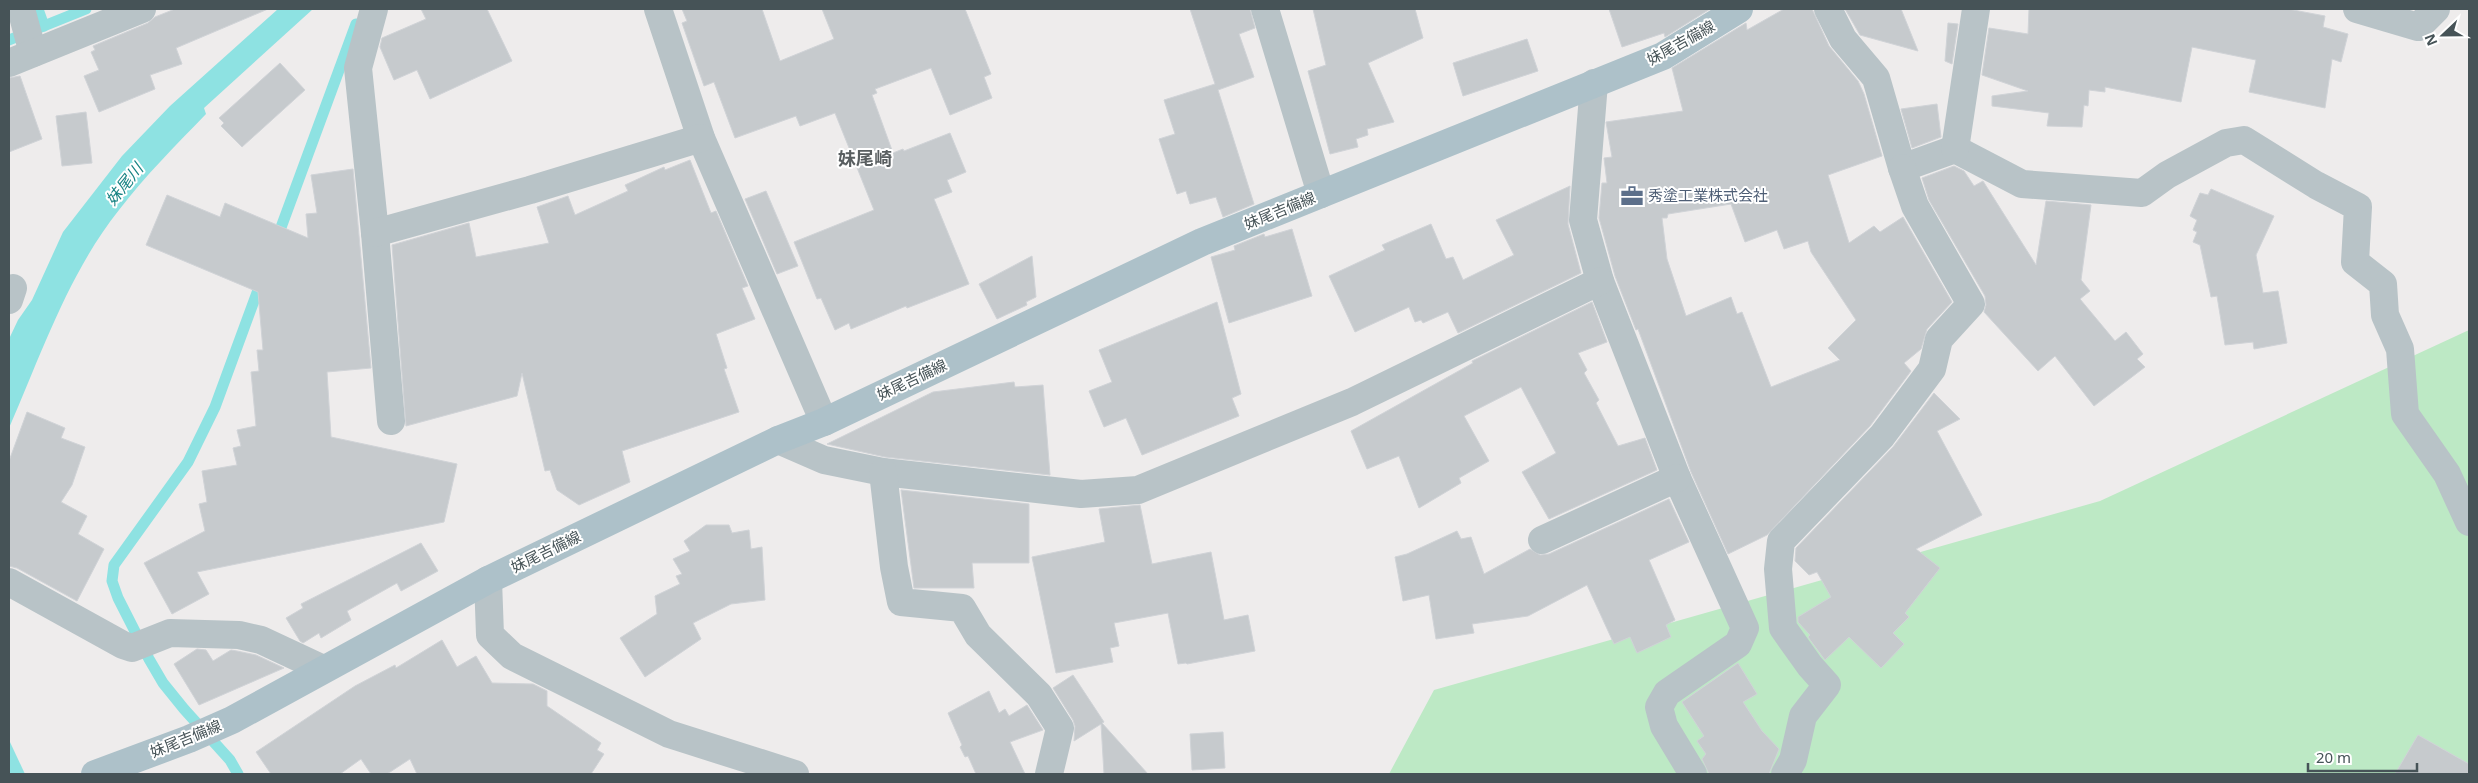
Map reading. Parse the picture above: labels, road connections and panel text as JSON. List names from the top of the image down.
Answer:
{
  "streets": {
    "main road": ["妹尾吉備線"]
  },
  "districts": ["妹尾崎"],
  "water": ["妹尾川"],
  "places": {
    "office": ["秀塗工業株式会社"]
  },
  "scale_bar": "20 m",
  "north": "left"
}
